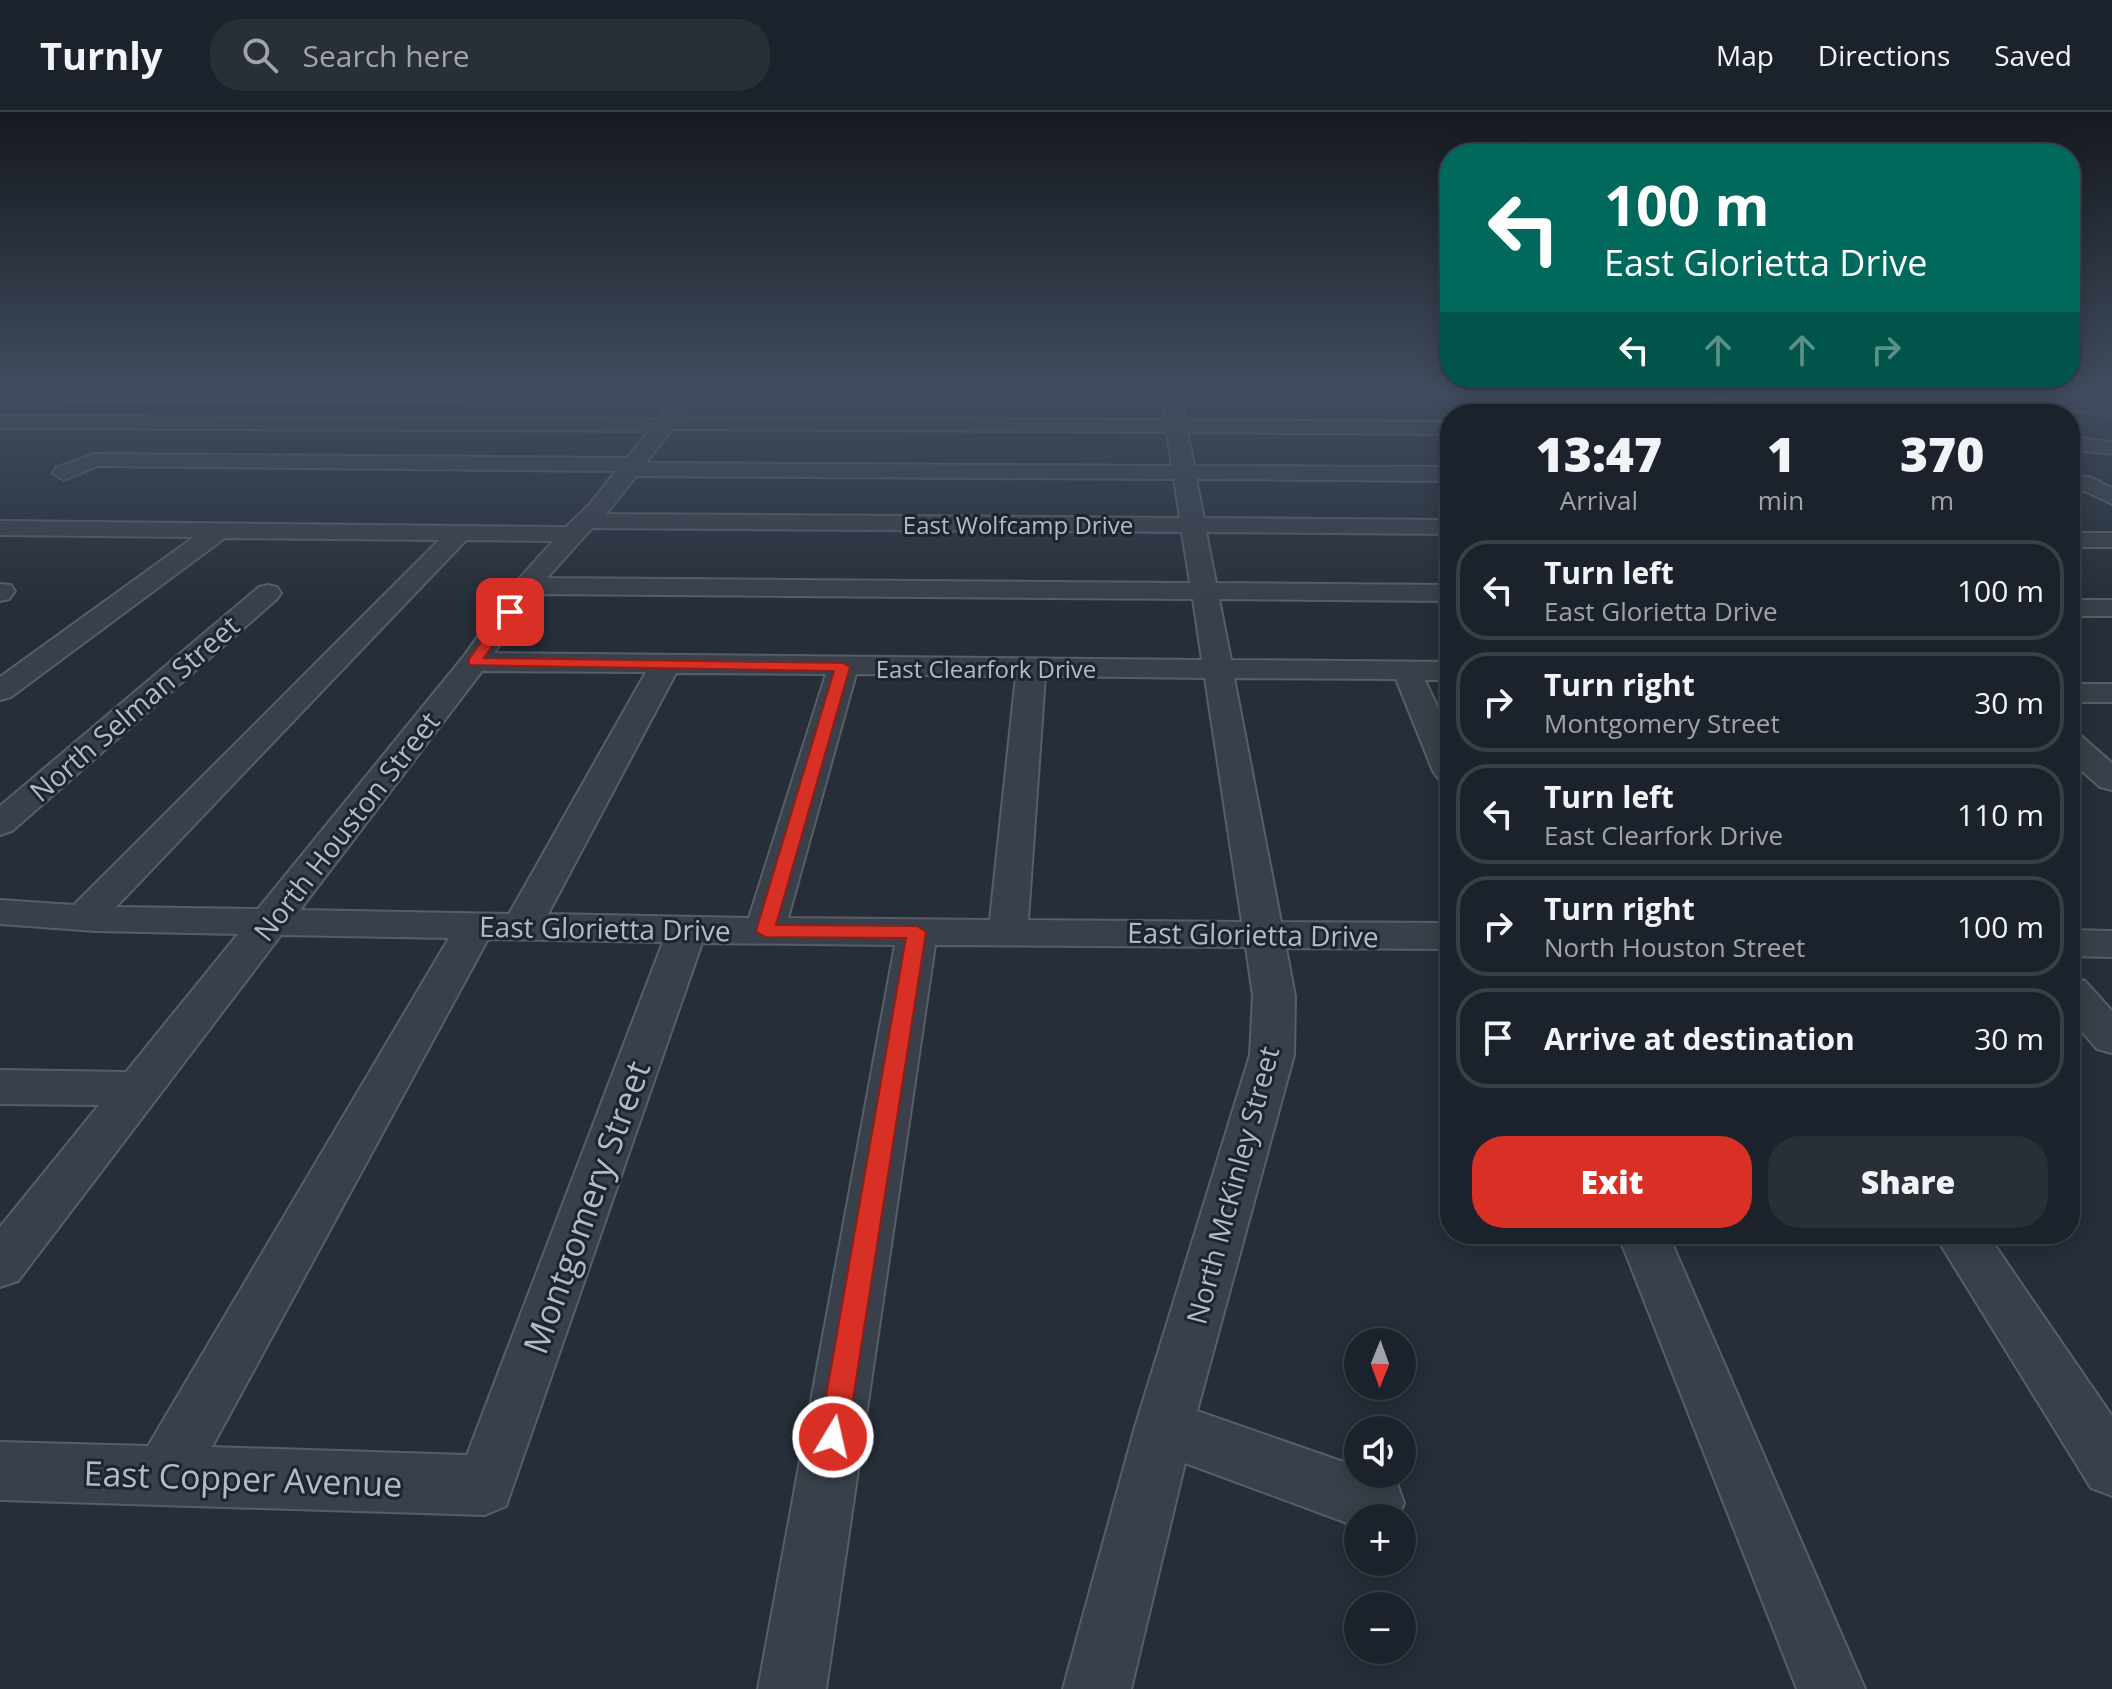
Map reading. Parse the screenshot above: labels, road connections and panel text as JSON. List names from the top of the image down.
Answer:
{
  "streets": {
    "street": [
      "East Wolfcamp Drive",
      "East Clearfork Drive",
      "North Selman Street",
      "North Houston Street",
      "East Glorietta Drive",
      "North McKinley Street",
      "Montgomery Street",
      "East Copper Avenue"
    ]
  },
  "crossings": [
    ["East Wolfcamp Drive", "North Houston Street"],
    ["East Wolfcamp Drive", "North McKinley Street"],
    ["East Clearfork Drive", "North Houston Street"],
    ["East Clearfork Drive", "North McKinley Street"],
    ["North Houston Street", "East Glorietta Drive"],
    ["East Glorietta Drive", "North McKinley Street"],
    ["East Glorietta Drive", "Montgomery Street"],
    ["Montgomery Street", "East Copper Avenue"]
  ],
  "north": "bottom",
  "page": {
    "header": "Turnly",
    "search": "Search here",
    "nav": ["Map", "Directions", "Saved"],
    "turn": ["100 m", "East Glorietta Drive"],
    "eta": [
      "13:47",
      "Arrival",
      "1",
      "min",
      "370",
      "m"
    ],
    "list": [
      {
        "name": "Turn left",
        "note": "East Glorietta Drive",
        "value": "100 m"
      },
      {
        "name": "Turn right",
        "note": "Montgomery Street",
        "value": "30 m"
      },
      {
        "name": "Turn left",
        "note": "East Clearfork Drive",
        "value": "110 m"
      },
      {
        "name": "Turn right",
        "note": "North Houston Street",
        "value": "100 m"
      },
      {
        "name": "Arrive at destination",
        "value": "30 m"
      }
    ],
    "buttons": ["Exit", "Share"],
    "map_buttons": ["+", "−"]
  }
}
